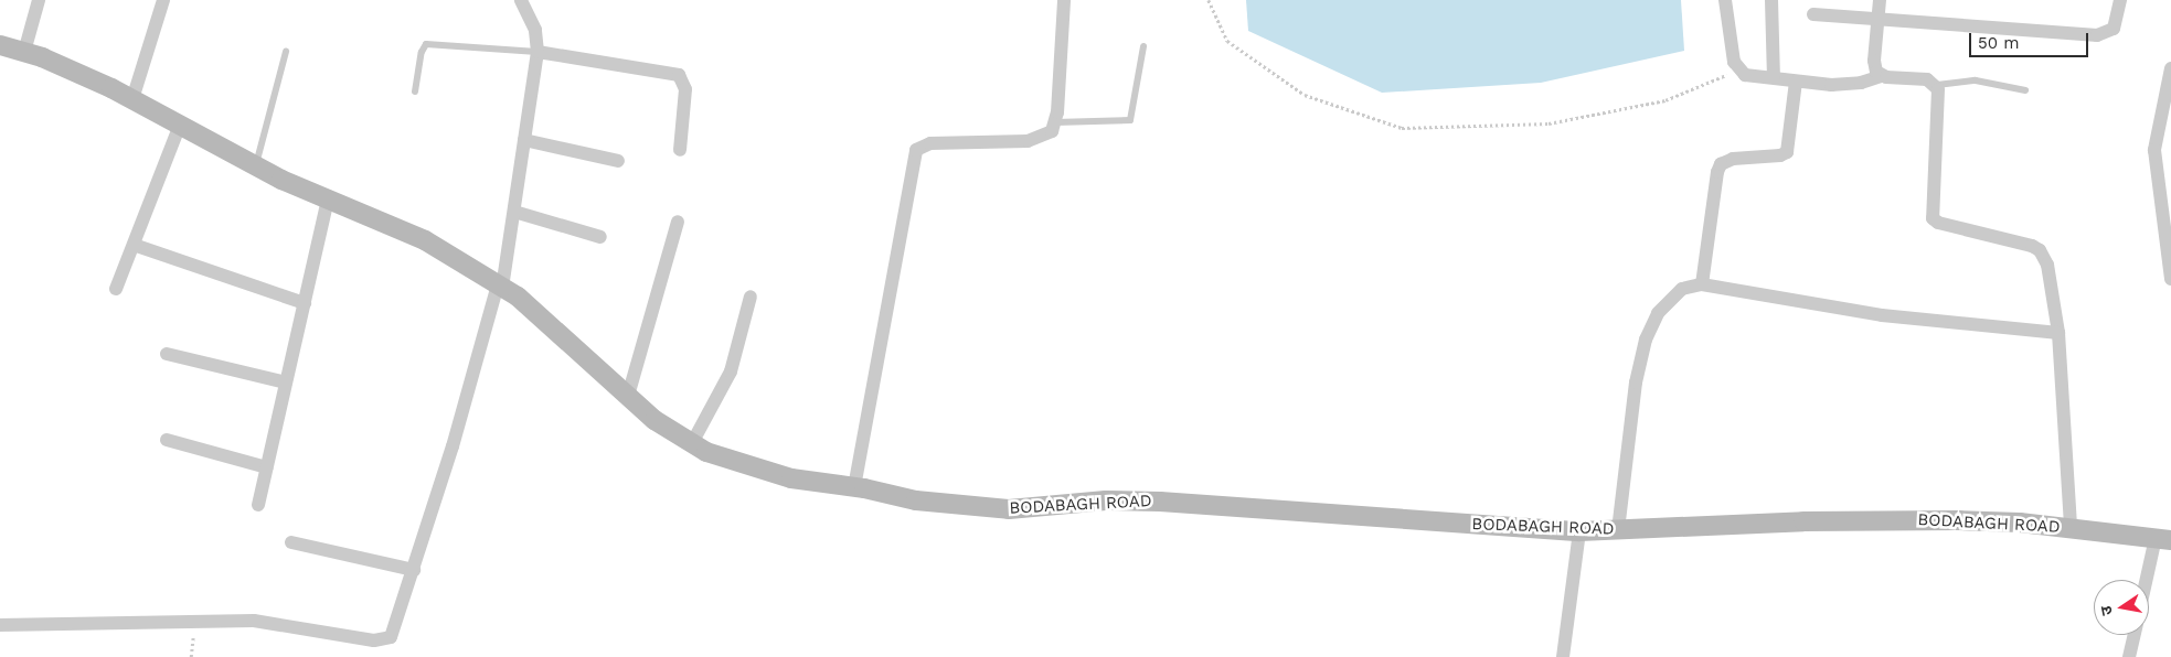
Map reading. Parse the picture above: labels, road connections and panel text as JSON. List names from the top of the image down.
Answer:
{
  "streets": {
    "street": ["BODABAGH ROAD"]
  },
  "scale_bar": "50 m",
  "north": "left"
}
